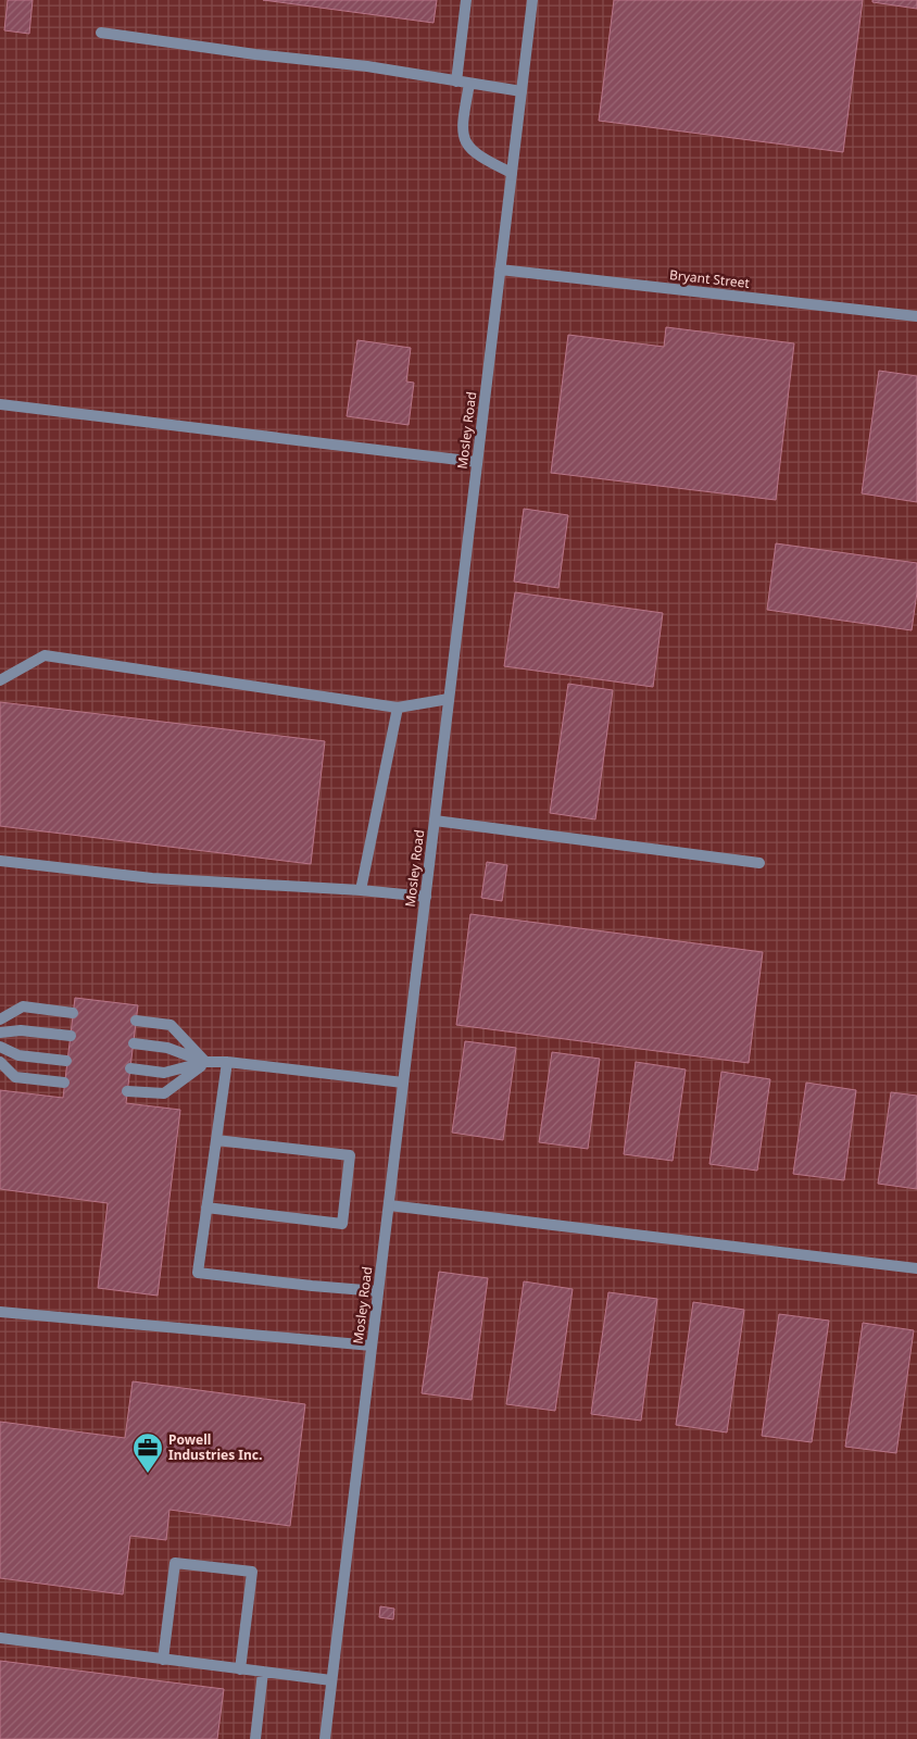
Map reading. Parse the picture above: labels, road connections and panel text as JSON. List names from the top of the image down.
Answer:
{
  "streets": {
    "street": ["Bryant Street", "Mosley Road"]
  },
  "crossings": [
    ["Bryant Street", "Mosley Road"]
  ],
  "places": {
    "office": ["Powell Industries Inc."]
  }
}
